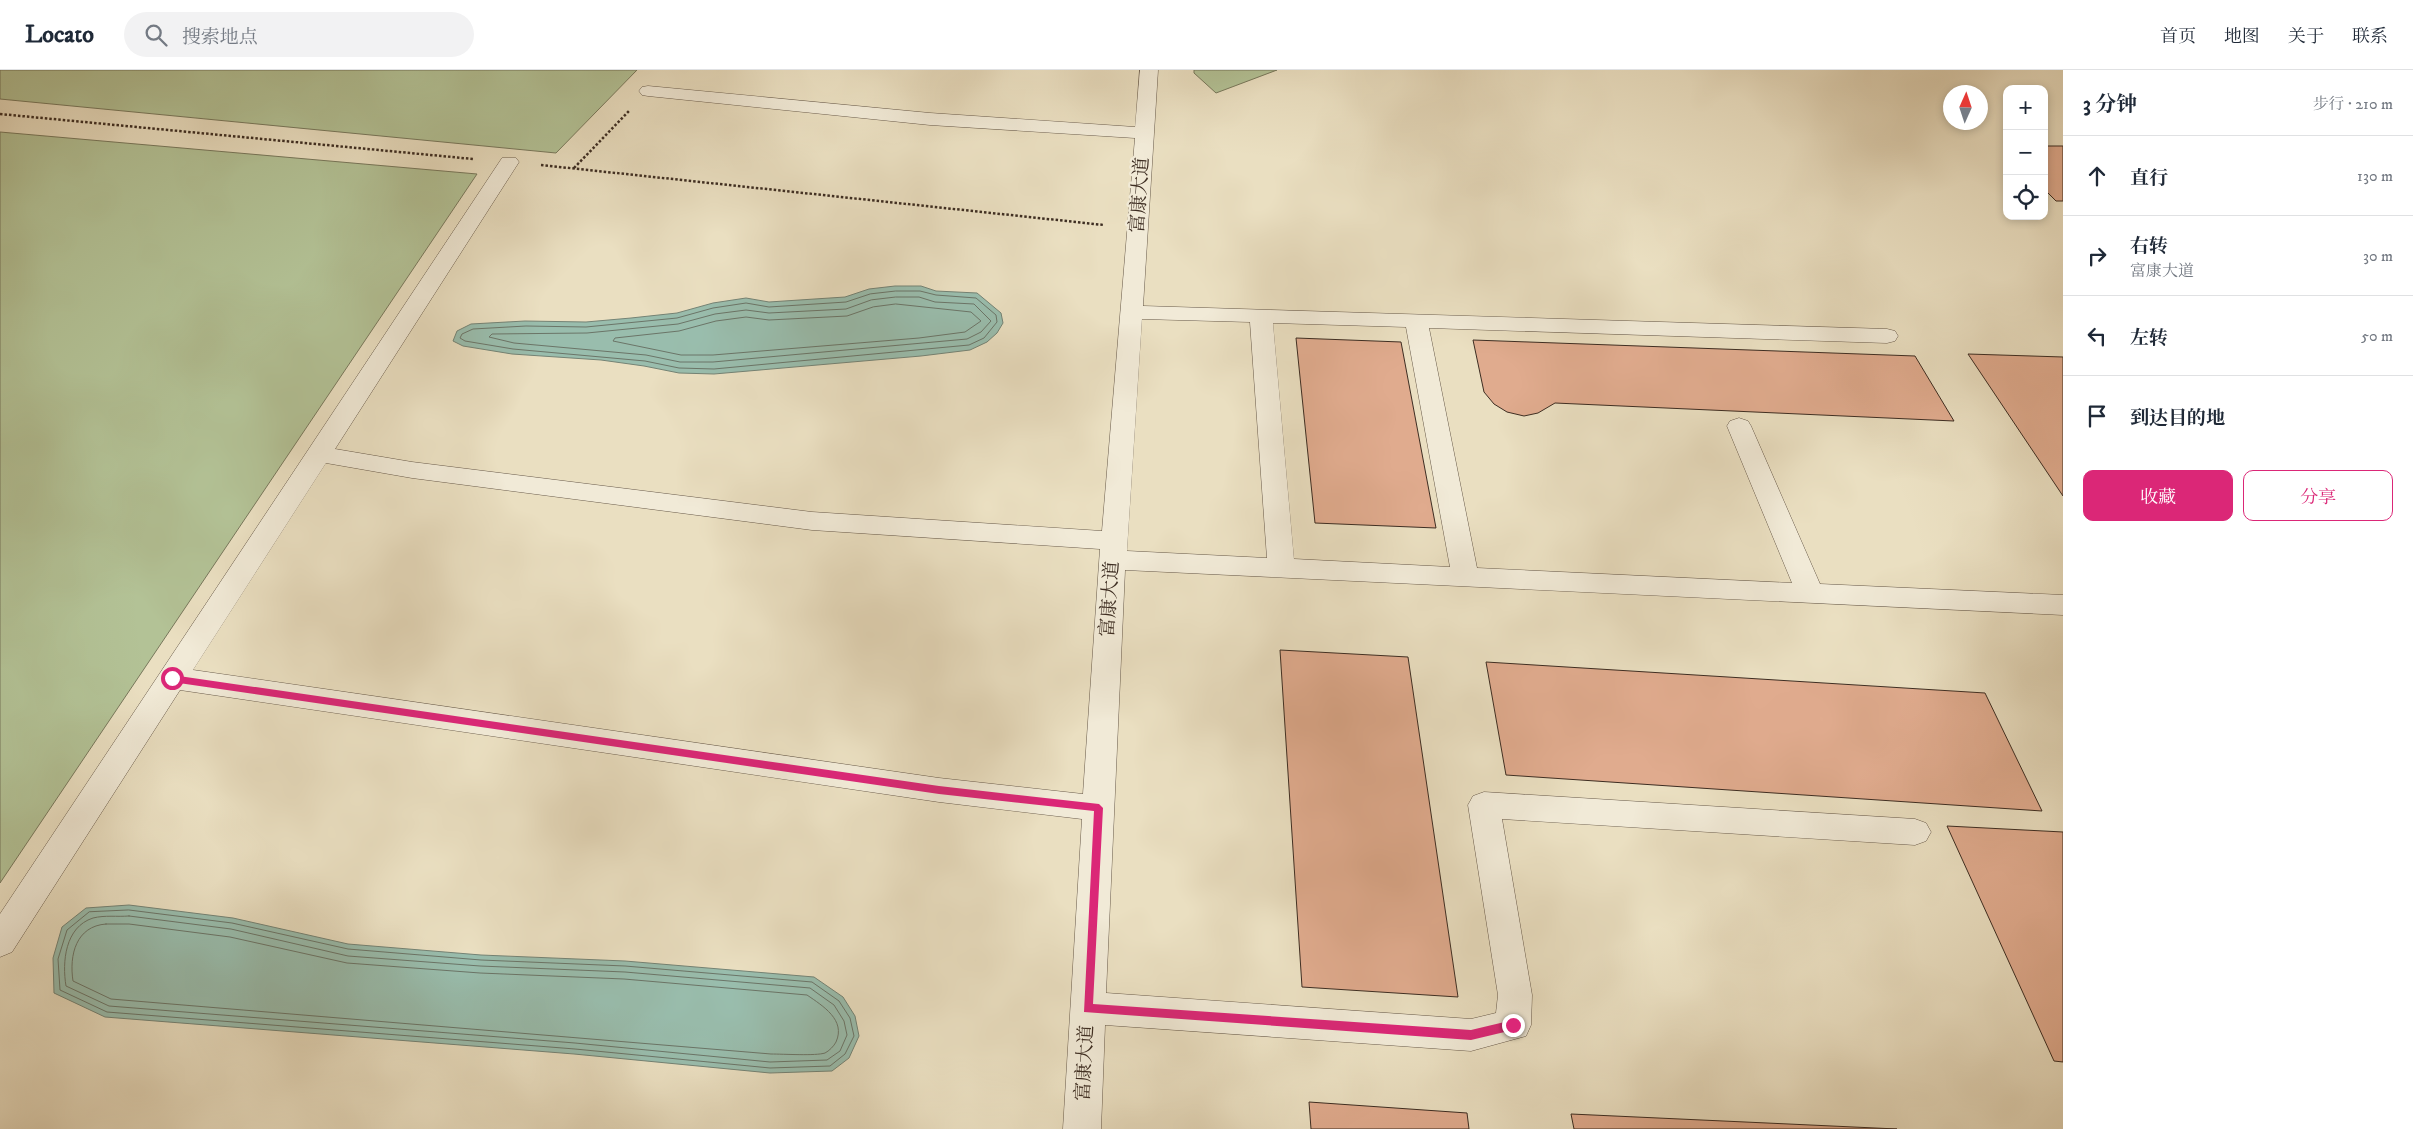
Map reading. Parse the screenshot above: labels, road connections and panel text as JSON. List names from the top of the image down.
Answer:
{
  "streets": {
    "street": ["富康大道"]
  },
  "north": "top",
  "page": {
    "header": "Locato",
    "search": "搜索地点",
    "nav": [
      "首页",
      "地图",
      "关于",
      "联系"
    ],
    "heading": ["3 分钟", "步行 · 210 m"],
    "map_buttons": ["+", "−"],
    "list": [
      ["直行", "130 m"],
      ["右转", "富康大道", "30 m"],
      ["左转", "50 m"],
      "到达目的地"
    ],
    "buttons": ["收藏", "分享"]
  }
}
